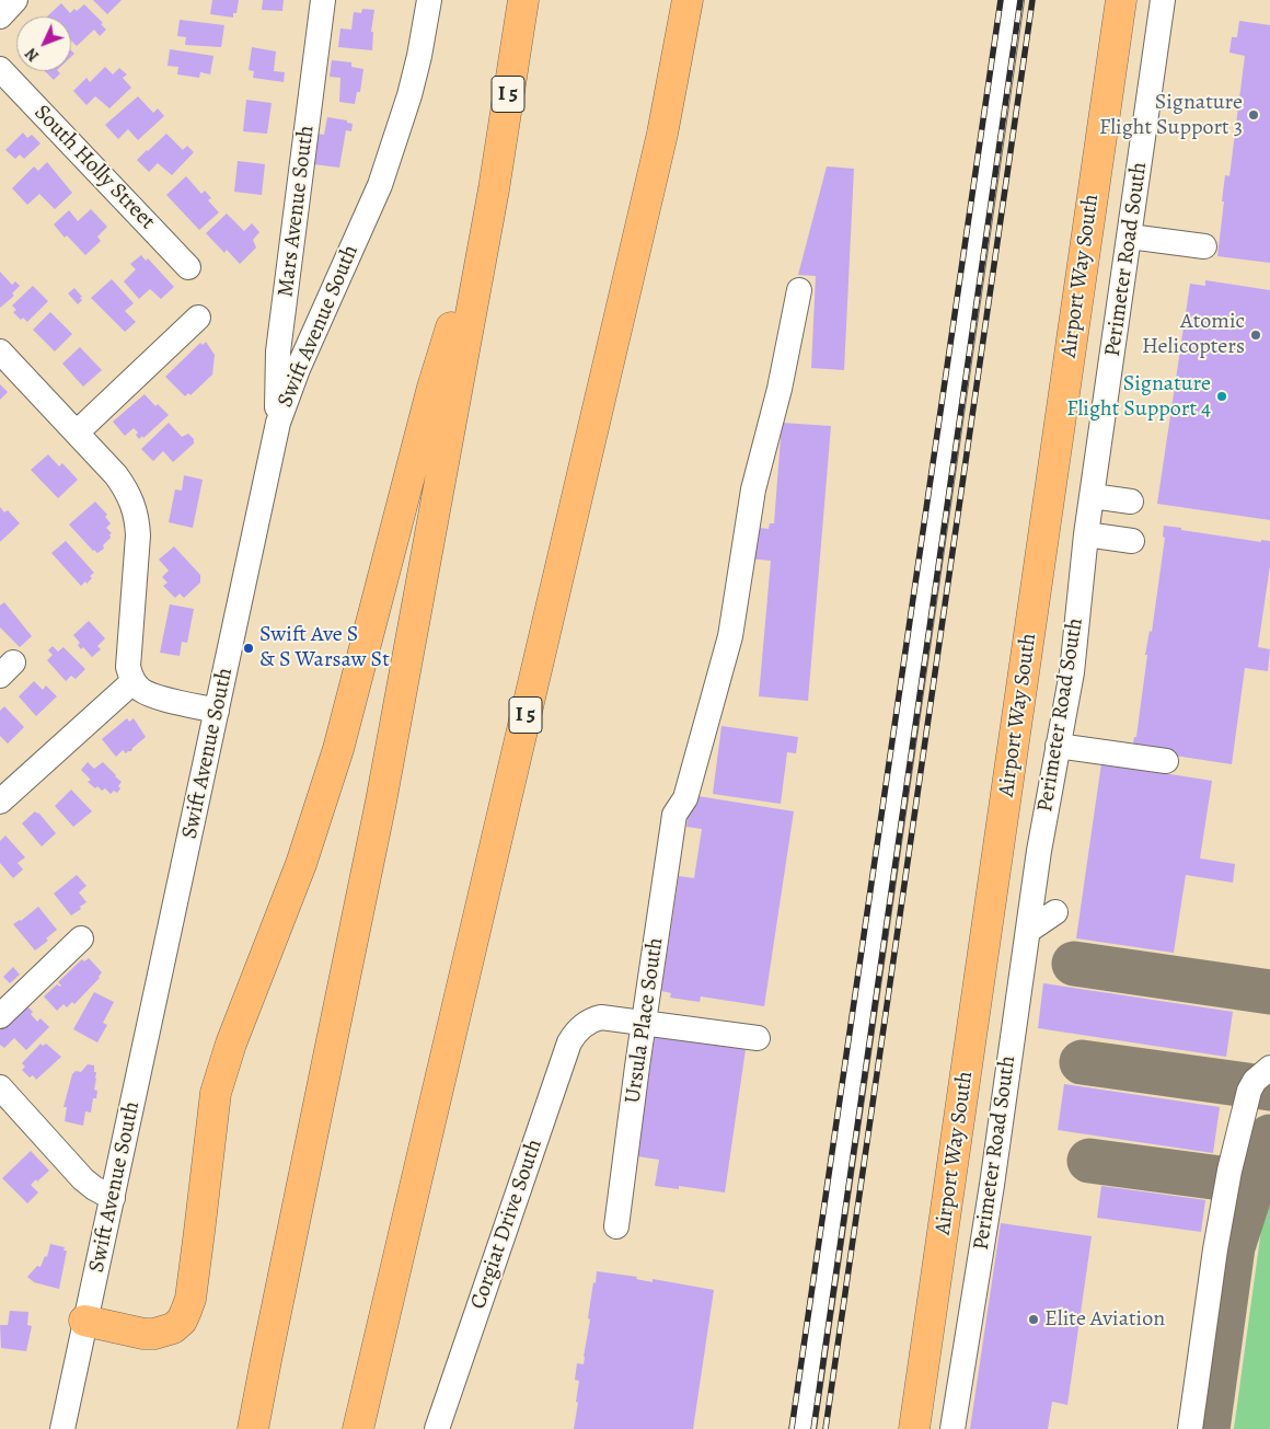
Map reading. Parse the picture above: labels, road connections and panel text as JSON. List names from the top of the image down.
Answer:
{
  "streets": {
    "main road": ["I 5", "Airport Way South"],
    "street": [
      "South Holly Street",
      "Mars Avenue South",
      "Perimeter Road South",
      "Swift Avenue South",
      "Ursula Place South",
      "Corgiat Drive South"
    ]
  },
  "crossings": [
    ["Mars Avenue South", "Swift Avenue South"],
    ["Ursula Place South", "Corgiat Drive South"]
  ],
  "places": [
    "Signature Flight Support 3",
    "Atomic Helicopters",
    "Signature Flight Support 4",
    "Swift Ave S & S Warsaw St",
    "Elite Aviation"
  ],
  "north": "bottom left"
}
